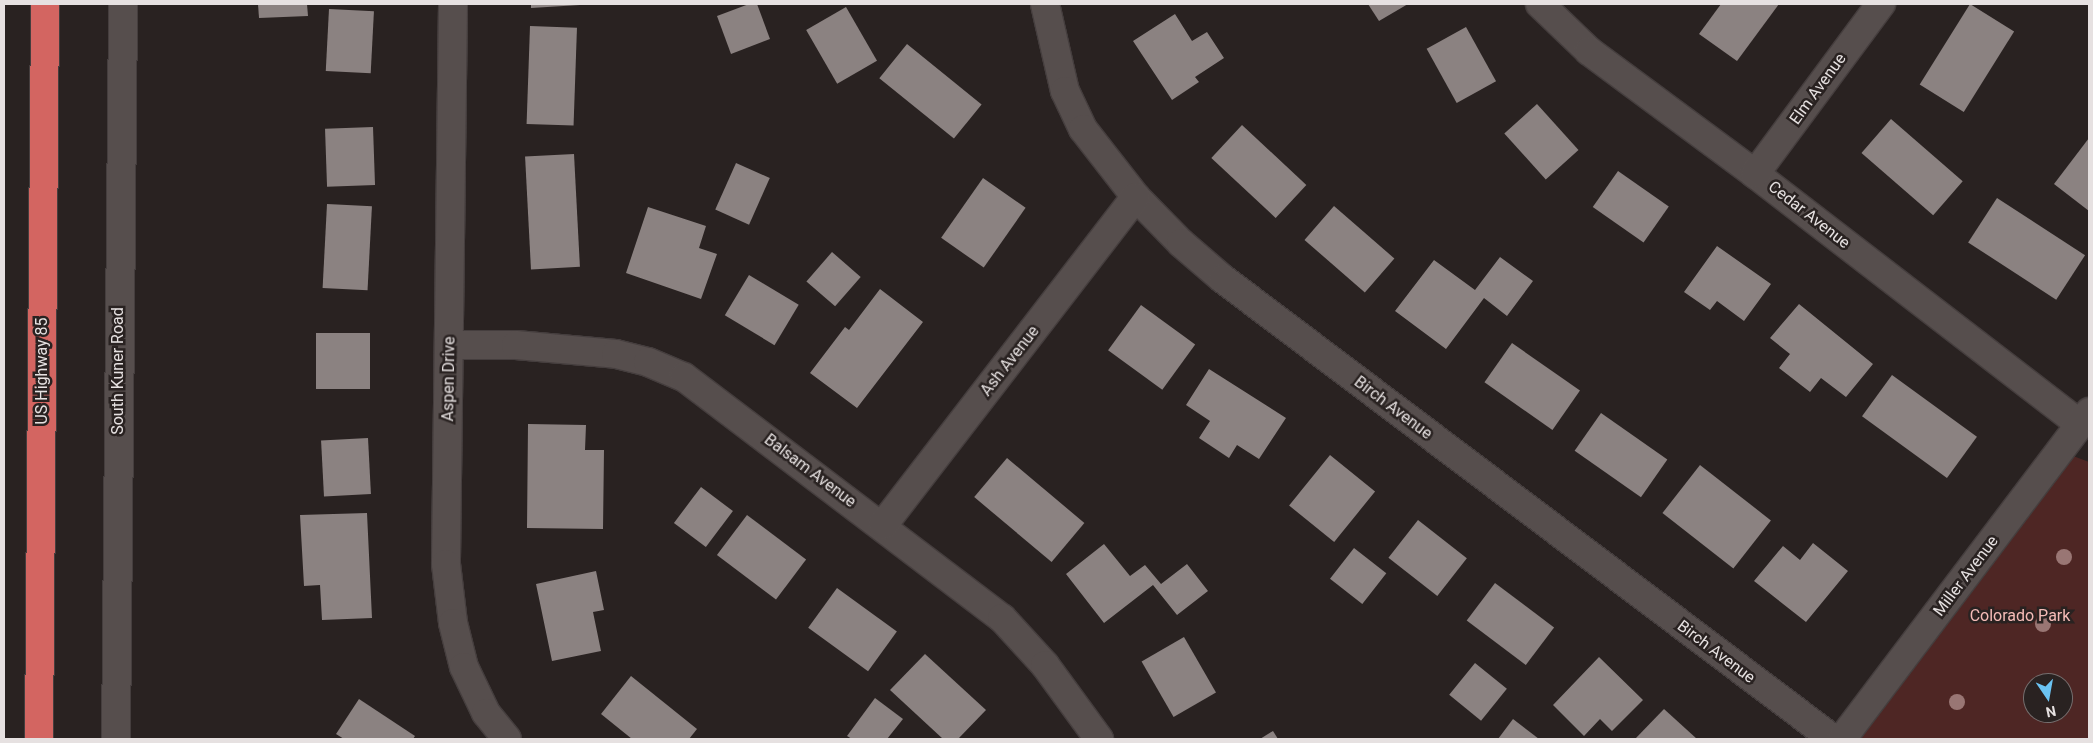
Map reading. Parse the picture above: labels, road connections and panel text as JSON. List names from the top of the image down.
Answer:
{
  "streets": {
    "highway": ["US Highway 85"],
    "street": [
      "Elm Avenue",
      "Cedar Avenue",
      "Ash Avenue",
      "South Kuner Road",
      "Aspen Drive",
      "Birch Avenue",
      "Balsam Avenue",
      "Miller Avenue"
    ]
  },
  "crossings": [
    ["Elm Avenue", "Cedar Avenue"],
    ["Cedar Avenue", "Miller Avenue"],
    ["Ash Avenue", "Birch Avenue"],
    ["Ash Avenue", "Balsam Avenue"],
    ["Aspen Drive", "Balsam Avenue"]
  ],
  "parks": ["Colorado Park"],
  "north": "bottom"
}
